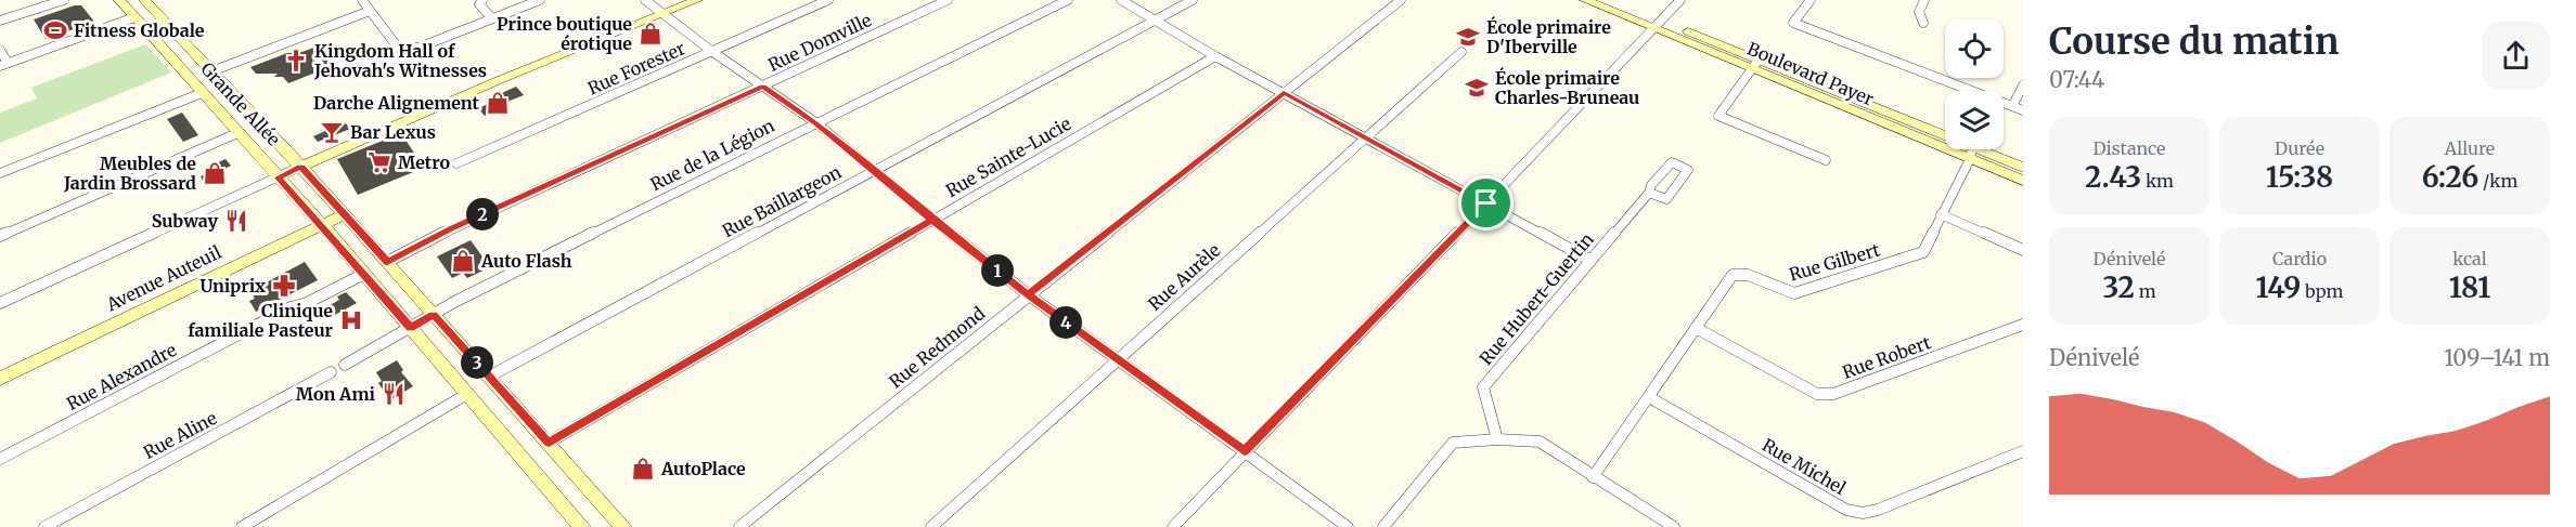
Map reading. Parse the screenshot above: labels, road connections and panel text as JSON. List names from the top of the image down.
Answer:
{
  "streets": {
    "main road": ["Boulevard Payer", "Grande Allée", "Avenue Auteuil"],
    "street": [
      "Rue Domville",
      "Rue Forester",
      "Rue de la Légion",
      "Rue Sainte-Lucie",
      "Rue Baillargeon",
      "Rue Gilbert",
      "Rue Aurèle",
      "Rue Hubert-Guertin",
      "Rue Redmond",
      "Rue Robert",
      "Rue Alexandre",
      "Rue Aline",
      "Rue Michel"
    ]
  },
  "crossings": [
    ["Rue Domville", "Grande Allée"],
    ["Boulevard Payer", "Rue Gilbert"],
    ["Grande Allée", "Rue de la Légion"],
    ["Grande Allée", "Rue Sainte-Lucie"],
    ["Grande Allée", "Rue Baillargeon"],
    ["Grande Allée", "Avenue Auteuil"],
    ["Grande Allée", "Rue Alexandre"],
    ["Rue Gilbert", "Rue Robert"],
    ["Rue Gilbert", "Rue Michel"]
  ],
  "places": {
    "sports": ["Fitness Globale"],
    "shop": [
      "Prince boutique érotique",
      "Darche Alignement",
      "Meubles de Jardin Brossard",
      "Auto Flash",
      "AutoPlace"
    ],
    "school or university": ["École primaire D'Iberville", "École primaire Charles-Bruneau"],
    "church": ["Kingdom Hall of Jehovah's Witnesses"],
    "bar": ["Bar Lexus"],
    "supermarket": ["Metro"],
    "restaurant": ["Subway", "Mon Ami"],
    "pharmacy": ["Uniprix"],
    "hospital": ["Clinique familiale Pasteur"]
  },
  "page": {
    "heading": ["Course du matin", "07:44"],
    "stats": [
      ["Distance", "2.43 km"],
      ["Durée", "15:38"],
      ["Allure", "6:26 /km"],
      ["Dénivelé", "32 m"],
      ["Cardio", "149 bpm"],
      ["kcal", "181"]
    ],
    "pins": [
      "2",
      "1",
      "4",
      "3"
    ],
    "chart": ["Dénivelé", "109–141 m"]
  }
}
